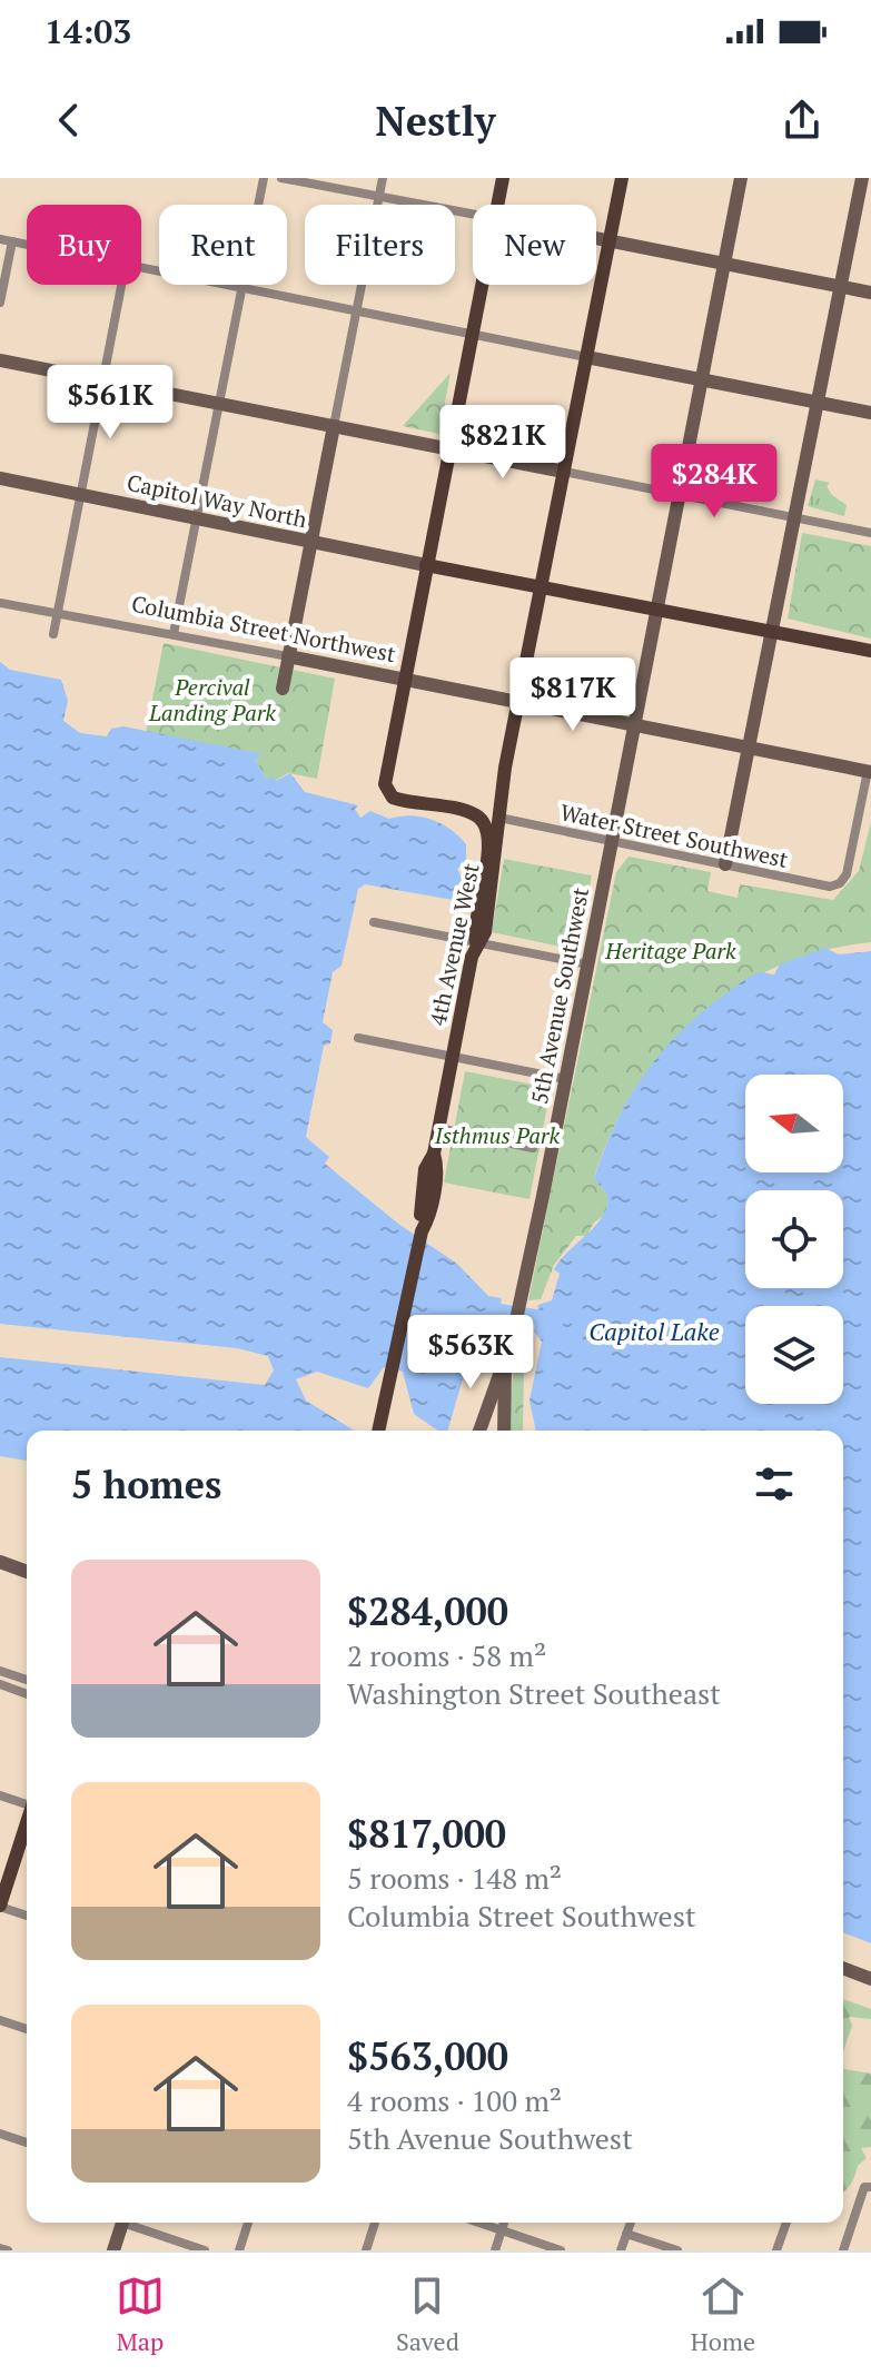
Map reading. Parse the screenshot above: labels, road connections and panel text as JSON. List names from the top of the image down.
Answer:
{
  "streets": {
    "main road": ["4th Avenue West"],
    "street": [
      "Capitol Way North",
      "Columbia Street Northwest",
      "Water Street Southwest",
      "5th Avenue Southwest"
    ]
  },
  "crossings": [
    ["Columbia Street Northwest", "Water Street Southwest"],
    ["Columbia Street Northwest", "4th Avenue West"],
    ["Columbia Street Northwest", "5th Avenue Southwest"],
    ["Water Street Southwest", "4th Avenue West"],
    ["Water Street Southwest", "5th Avenue Southwest"]
  ],
  "water": ["Capitol Lake"],
  "parks": ["Percival Landing Park", "Heritage Park", "Isthmus Park"],
  "north": "left",
  "page": {
    "status": "14:03",
    "header": "Nestly",
    "chip": [
      "Buy",
      "Rent",
      "Filters",
      "New"
    ],
    "price": [
      "$561K",
      "$821K",
      "$284K",
      "$817K",
      "$563K"
    ],
    "heading": "5 homes",
    "list": [
      {
        "name": "$284,000",
        "note": "2 rooms · 58 m² · Washington Street Southeast"
      },
      {
        "name": "$817,000",
        "note": "5 rooms · 148 m² · Columbia Street Southwest"
      },
      {
        "name": "$563,000",
        "note": "4 rooms · 100 m² · 5th Avenue Southwest"
      }
    ],
    "tabs": ["Map", "Saved", "Home"]
  }
}
